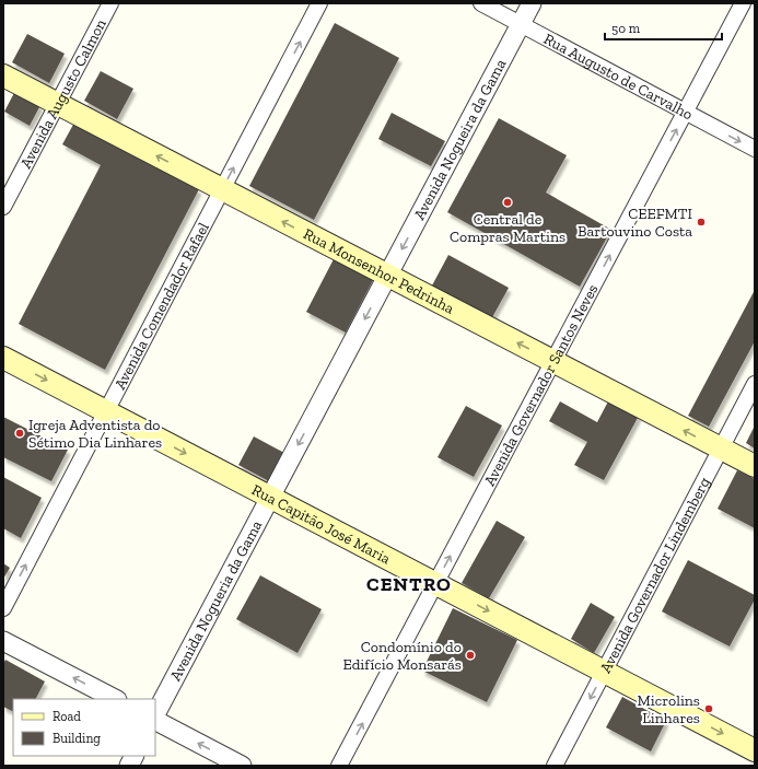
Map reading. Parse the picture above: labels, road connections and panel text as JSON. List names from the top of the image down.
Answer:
{
  "streets": {
    "main road": ["Rua Monsenhor Pedrinha", "Rua Capitão José Maria"],
    "street": [
      "Rua Augusto de Carvalho",
      "Avenida Augusto Calmon",
      "Avenida Nogueira da Gama",
      "Avenida Comendador Rafael",
      "Avenida Governador Santos Neves",
      "Avenida Governador Lindemberg",
      "Avenida Nogueria da Gama"
    ]
  },
  "crossings": [
    ["Rua Augusto de Carvalho", "Avenida Nogueira da Gama"],
    ["Rua Augusto de Carvalho", "Avenida Governador Santos Neves"],
    ["Avenida Augusto Calmon", "Rua Monsenhor Pedrinha"],
    ["Avenida Nogueira da Gama", "Rua Monsenhor Pedrinha"],
    ["Avenida Nogueira da Gama", "Avenida Nogueria da Gama"],
    ["Rua Monsenhor Pedrinha", "Avenida Comendador Rafael"],
    ["Rua Monsenhor Pedrinha", "Avenida Governador Santos Neves"],
    ["Rua Monsenhor Pedrinha", "Avenida Governador Lindemberg"],
    ["Rua Monsenhor Pedrinha", "Avenida Nogueria da Gama"],
    ["Avenida Comendador Rafael", "Rua Capitão José Maria"],
    ["Avenida Governador Santos Neves", "Rua Capitão José Maria"],
    ["Rua Capitão José Maria", "Avenida Governador Lindemberg"],
    ["Rua Capitão José Maria", "Avenida Nogueria da Gama"]
  ],
  "one_way": [
    "Avenida Nogueira da Gama",
    "Rua Monsenhor Pedrinha",
    "Avenida Comendador Rafael",
    "Avenida Governador Santos Neves",
    "Rua Capitão José Maria",
    "Avenida Nogueria da Gama"
  ],
  "districts": ["CENTRO"],
  "places": [
    "Central de Compras Martins",
    "CEEFMTI Bartouvino Costa",
    "Igreja Adventista do Sétimo Dia Linhares",
    "Condomínio do Edifício Monsarás",
    "Microlins Linhares"
  ],
  "legend": ["Road", "Building"],
  "scale_bar": "50 m"
}
